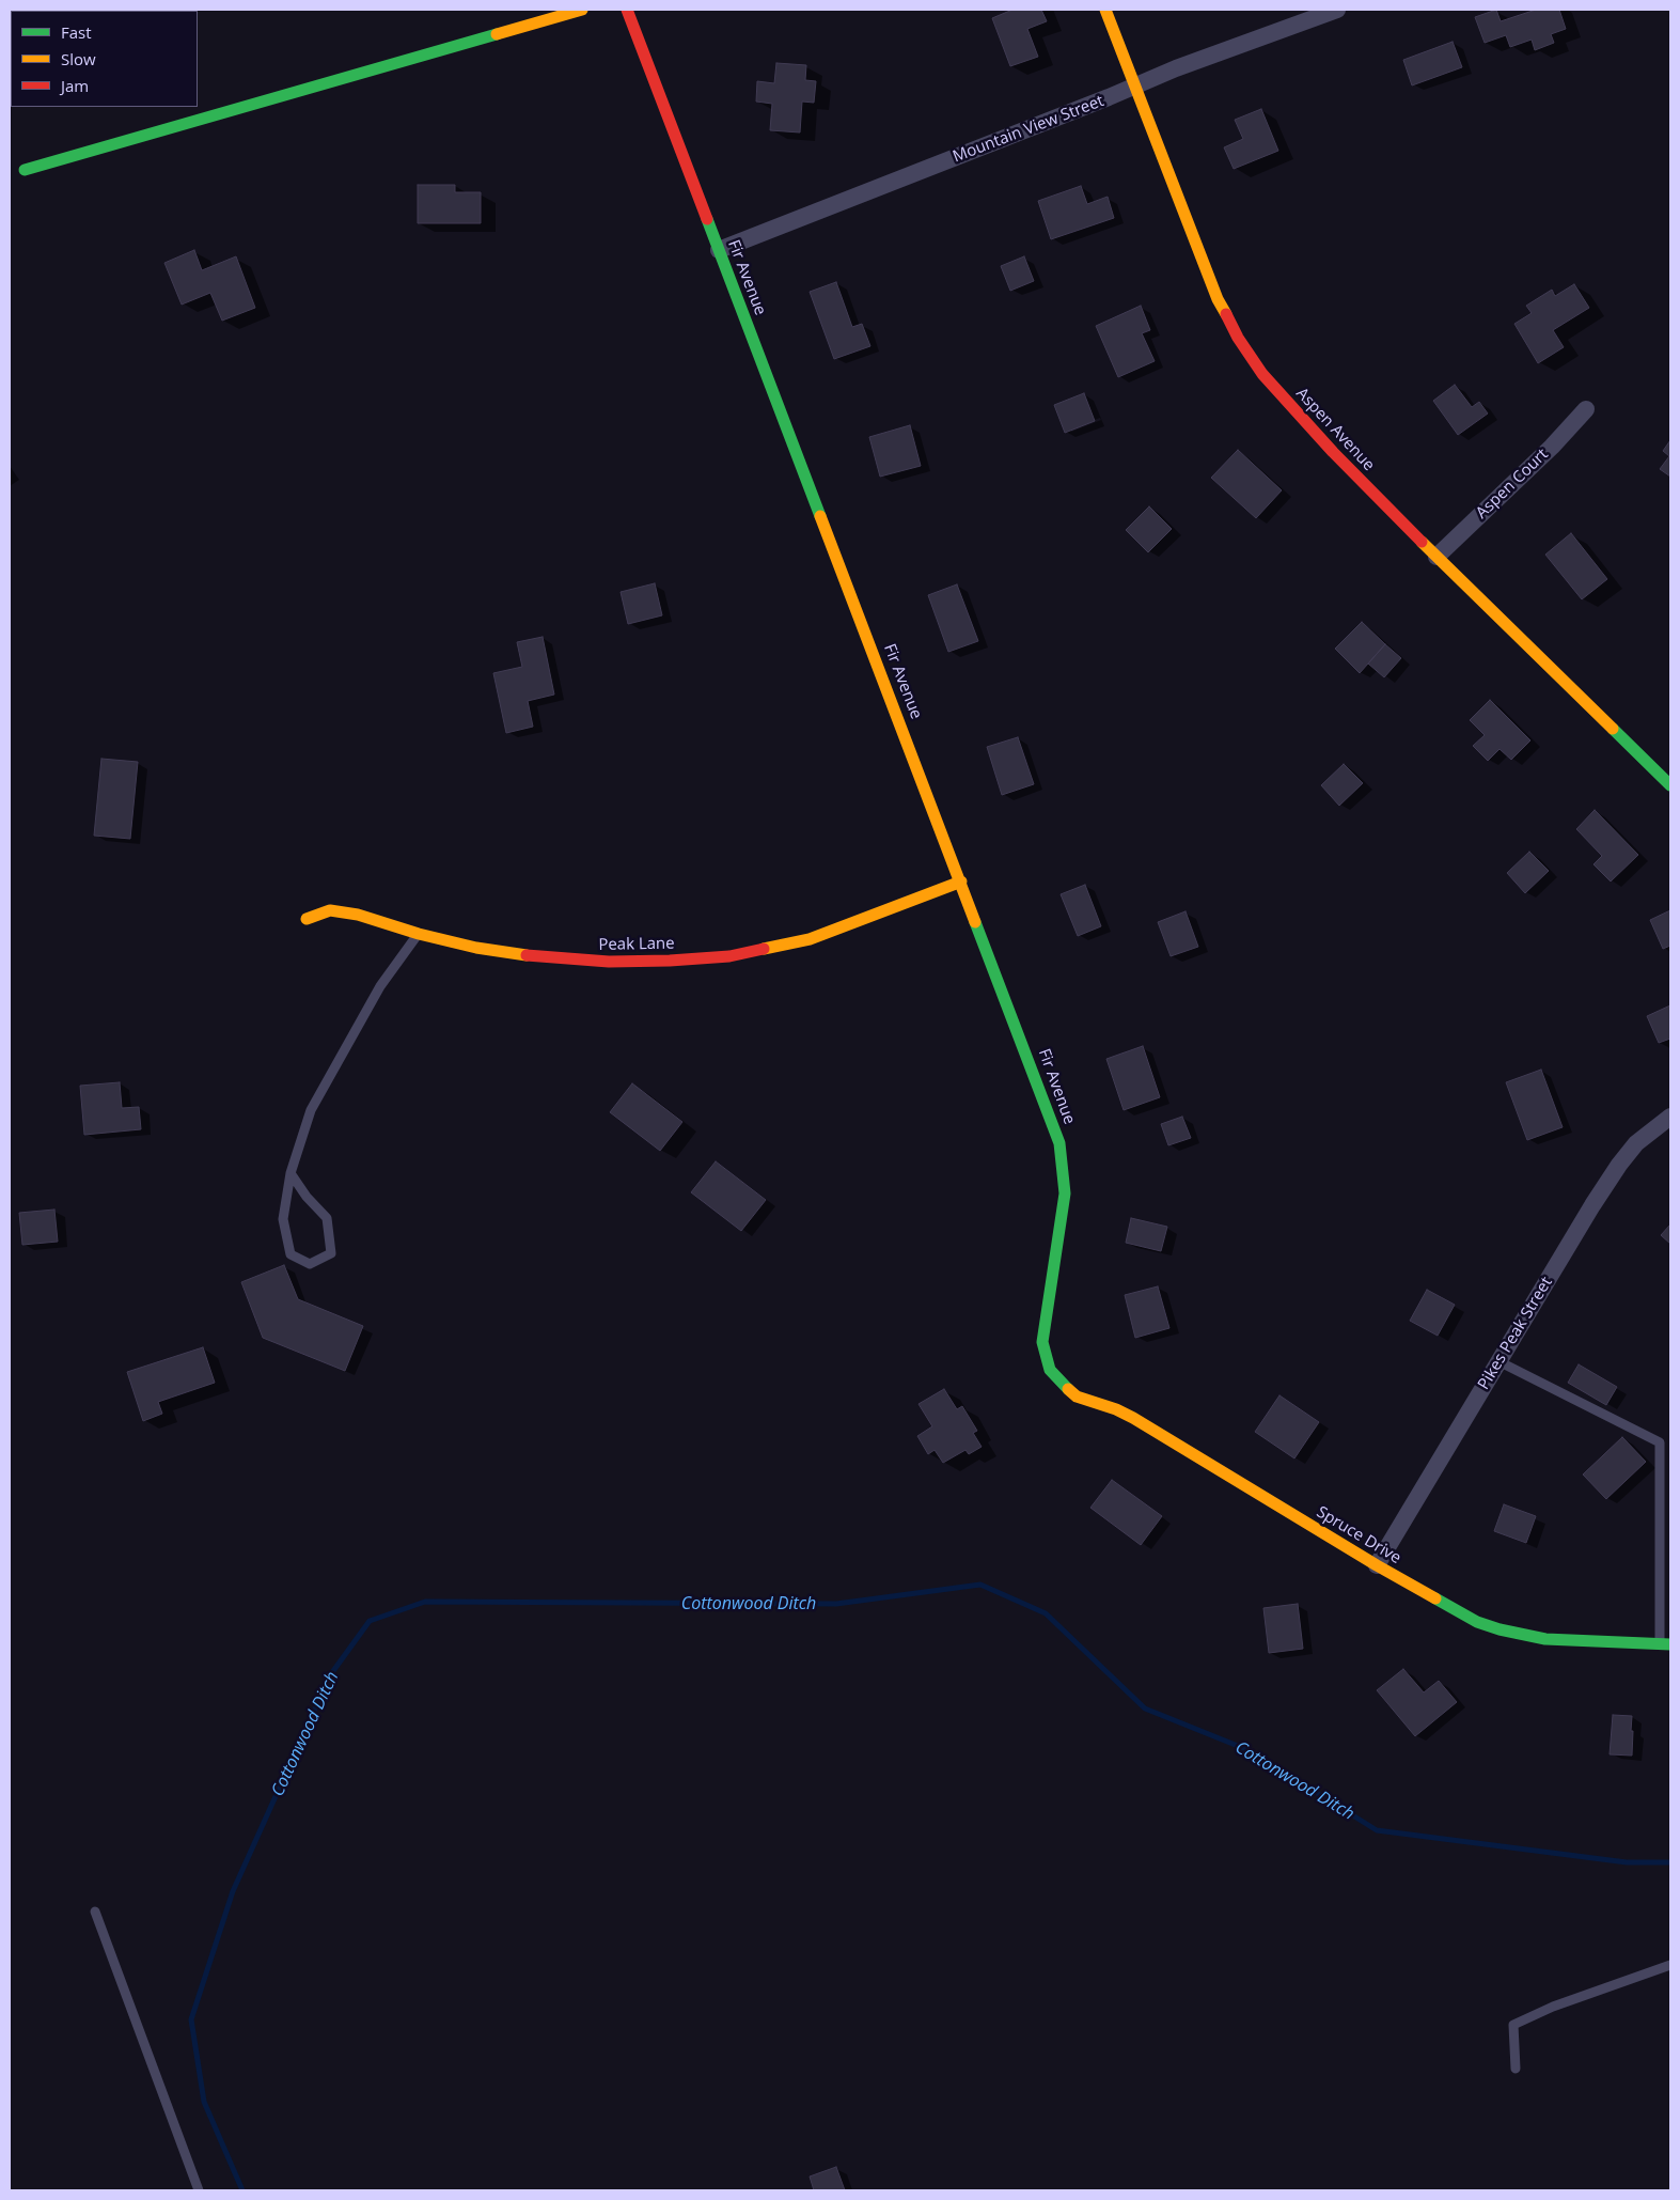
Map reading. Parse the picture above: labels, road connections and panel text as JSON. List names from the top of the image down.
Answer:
{
  "streets": {
    "street": [
      "Mountain View Street",
      "Fir Avenue",
      "Aspen Avenue",
      "Aspen Court",
      "Peak Lane",
      "Pikes Peak Street",
      "Spruce Drive"
    ]
  },
  "crossings": [
    ["Mountain View Street", "Fir Avenue"],
    ["Mountain View Street", "Aspen Avenue"],
    ["Fir Avenue", "Peak Lane"],
    ["Fir Avenue", "Spruce Drive"],
    ["Aspen Avenue", "Aspen Court"],
    ["Pikes Peak Street", "Spruce Drive"]
  ],
  "water": ["Cottonwood Ditch"],
  "legend": ["Fast", "Slow", "Jam"]
}
